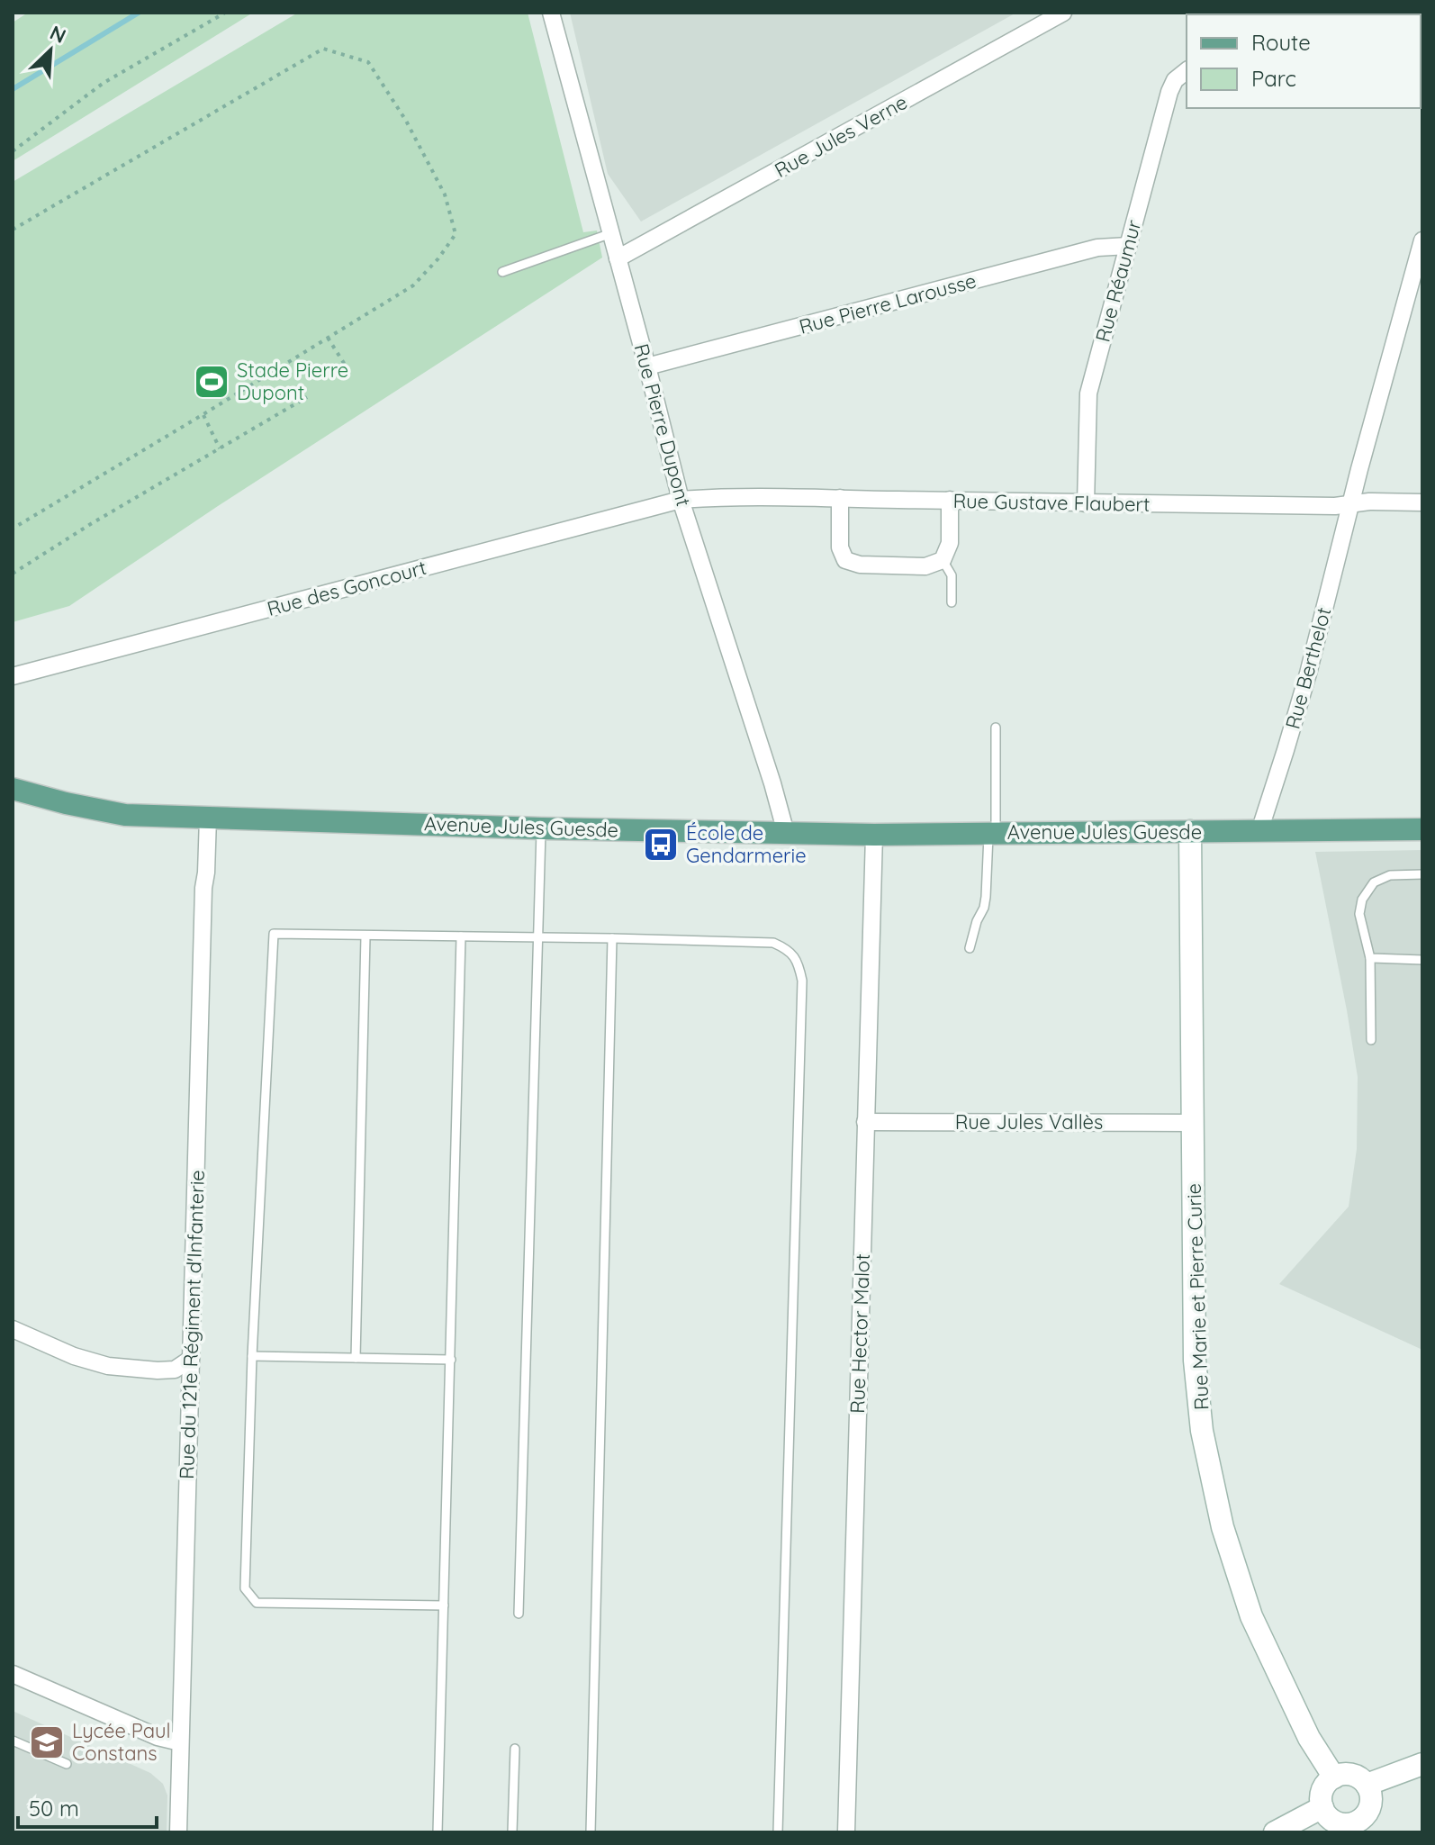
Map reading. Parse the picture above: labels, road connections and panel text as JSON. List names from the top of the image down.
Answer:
{
  "streets": {
    "main road": ["Avenue Jules Guesde"],
    "street": [
      "Rue Jules Verne",
      "Rue Réaumur",
      "Rue Pierre Larousse",
      "Rue Pierre Dupont",
      "Rue Gustave Flaubert",
      "Rue des Goncourt",
      "Rue Berthelot",
      "Rue Jules Vallès",
      "Rue Marie et Pierre Curie",
      "Rue du 121e Régiment d'Infanterie",
      "Rue Hector Malot"
    ]
  },
  "crossings": [
    ["Rue Jules Verne", "Rue Pierre Dupont"],
    ["Rue Réaumur", "Rue Pierre Larousse"],
    ["Rue Réaumur", "Rue Gustave Flaubert"],
    ["Rue Pierre Larousse", "Rue Pierre Dupont"],
    ["Rue Pierre Dupont", "Rue Gustave Flaubert"],
    ["Rue Pierre Dupont", "Rue des Goncourt"],
    ["Rue Pierre Dupont", "Avenue Jules Guesde"],
    ["Rue Gustave Flaubert", "Rue des Goncourt"],
    ["Rue Gustave Flaubert", "Rue Berthelot"],
    ["Rue Berthelot", "Avenue Jules Guesde"],
    ["Avenue Jules Guesde", "Rue Marie et Pierre Curie"],
    ["Avenue Jules Guesde", "Rue du 121e Régiment d'Infanterie"],
    ["Avenue Jules Guesde", "Rue Hector Malot"],
    ["Rue Jules Vallès", "Rue Marie et Pierre Curie"],
    ["Rue Jules Vallès", "Rue Hector Malot"]
  ],
  "places": {
    "sports": ["Stade Pierre Dupont"],
    "bus stop": ["École de Gendarmerie"],
    "school or university": ["Lycée Paul Constans"]
  },
  "legend": ["Route", "Parc"],
  "scale_bar": "50 m",
  "north": "top right"
}
